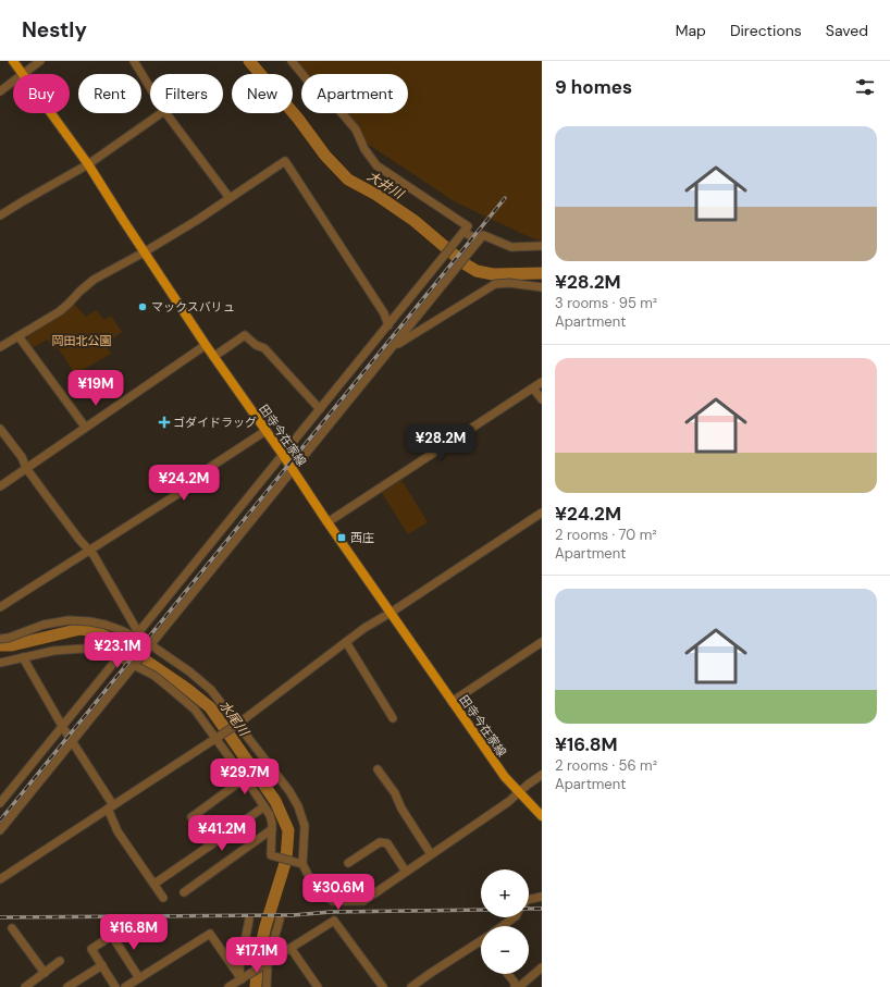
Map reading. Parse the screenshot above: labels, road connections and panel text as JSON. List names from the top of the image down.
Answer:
{
  "streets": {
    "main road": ["田寺今在家線"]
  },
  "water": ["大井川", "水尾川"],
  "parks": ["岡田北公園"],
  "places": {
    "other": ["マックスバリュ"],
    "health": ["ゴダイドラッグ"],
    "transit": ["西庄"]
  },
  "page": {
    "header": "Nestly",
    "nav": ["Map", "Directions", "Saved"],
    "heading": "9 homes",
    "chip": [
      "Buy",
      "Rent",
      "Filters",
      "New",
      "Apartment"
    ],
    "list": [
      {
        "name": "¥28.2M",
        "note": "3 rooms · 95 m² · Apartment"
      },
      {
        "name": "¥24.2M",
        "note": "2 rooms · 70 m² · Apartment"
      },
      {
        "name": "¥16.8M",
        "note": "2 rooms · 56 m² · Apartment"
      }
    ],
    "price": [
      "¥19M",
      "¥28.2M",
      "¥24.2M",
      "¥23.1M",
      "¥29.7M",
      "¥41.2M",
      "¥30.6M",
      "¥16.8M",
      "¥17.1M"
    ],
    "map_buttons": ["+", "−"]
  }
}
